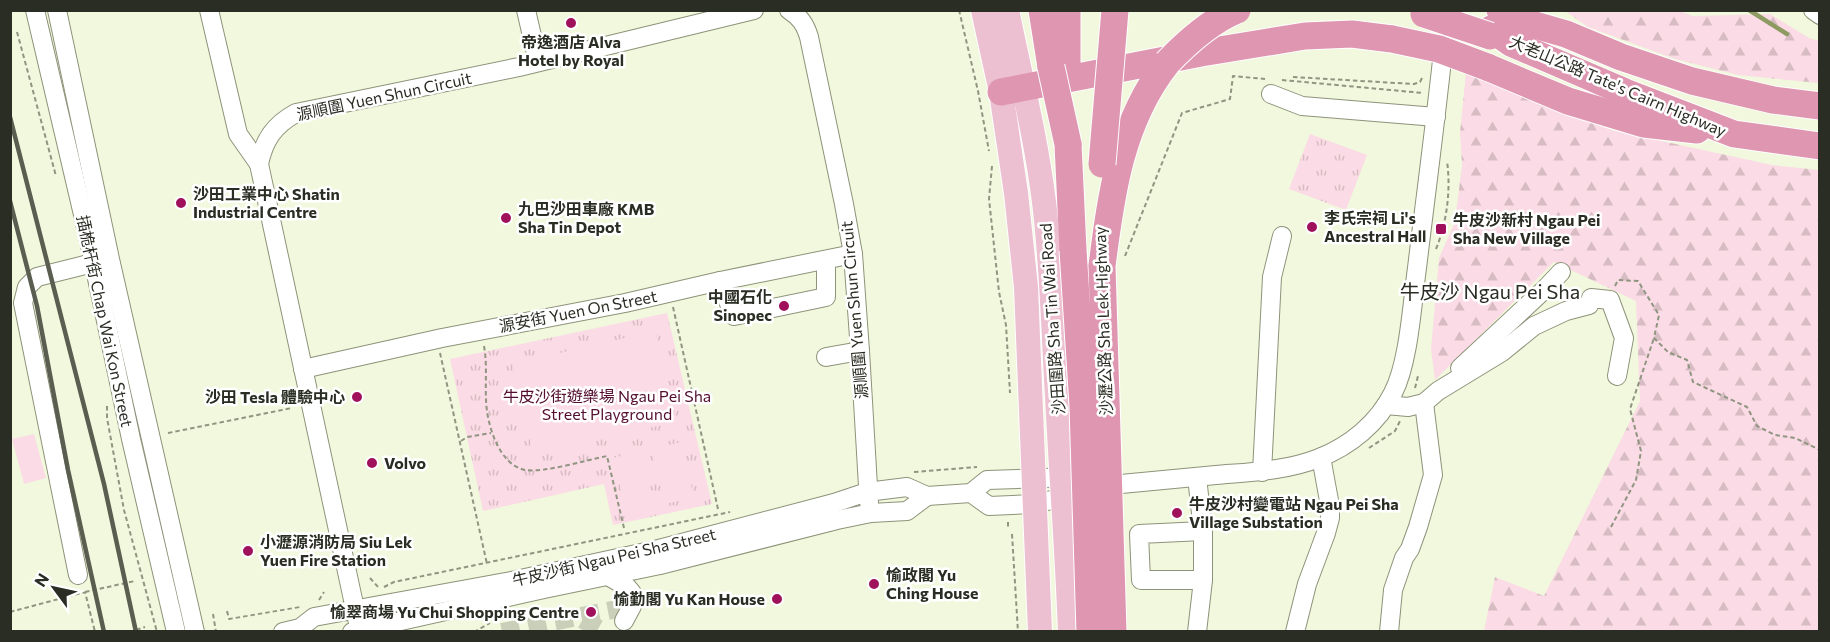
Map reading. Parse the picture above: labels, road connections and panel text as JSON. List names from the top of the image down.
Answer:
{
  "streets": {
    "highway": ["大老山公路 Tate's Cairn Highway", "沙瀝公路 Sha Lek Highway"],
    "main road": ["沙田圍路 Sha Tin Wai Road"],
    "street": [
      "源順圍 Yuen Shun Circuit",
      "源安街 Yuen On Street",
      "插桅杆街 Chap Wai Kon Street",
      "牛皮沙街 Ngau Pei Sha Street"
    ]
  },
  "crossings": [
    ["源順圍 Yuen Shun Circuit", "源安街 Yuen On Street"],
    ["源順圍 Yuen Shun Circuit", "牛皮沙街 Ngau Pei Sha Street"],
    ["沙田圍路 Sha Tin Wai Road", "牛皮沙街 Ngau Pei Sha Street"]
  ],
  "districts": ["牛皮沙 Ngau Pei Sha"],
  "parks": ["牛皮沙街遊樂場 Ngau Pei Sha Street Playground"],
  "places": {
    "other": [
      "帝逸酒店 Alva Hotel by Royal",
      "沙田工業中心 Shatin Industrial Centre",
      "九巴沙田車廠 KMB Sha Tin Depot",
      "李氏宗祠 Li's Ancestral Hall",
      "中國石化 Sinopec",
      "沙田 Tesla 體驗中心",
      "Volvo",
      "牛皮沙村變電站 Ngau Pei Sha Village Substation",
      "小瀝源消防局 Siu Lek Yuen Fire Station",
      "愉政閣 Yu Ching House",
      "愉勤閣 Yu Kan House",
      "愉翠商場 Yu Chui Shopping Centre"
    ],
    "transit": ["牛皮沙新村 Ngau Pei Sha New Village"]
  },
  "north": "top left"
}
